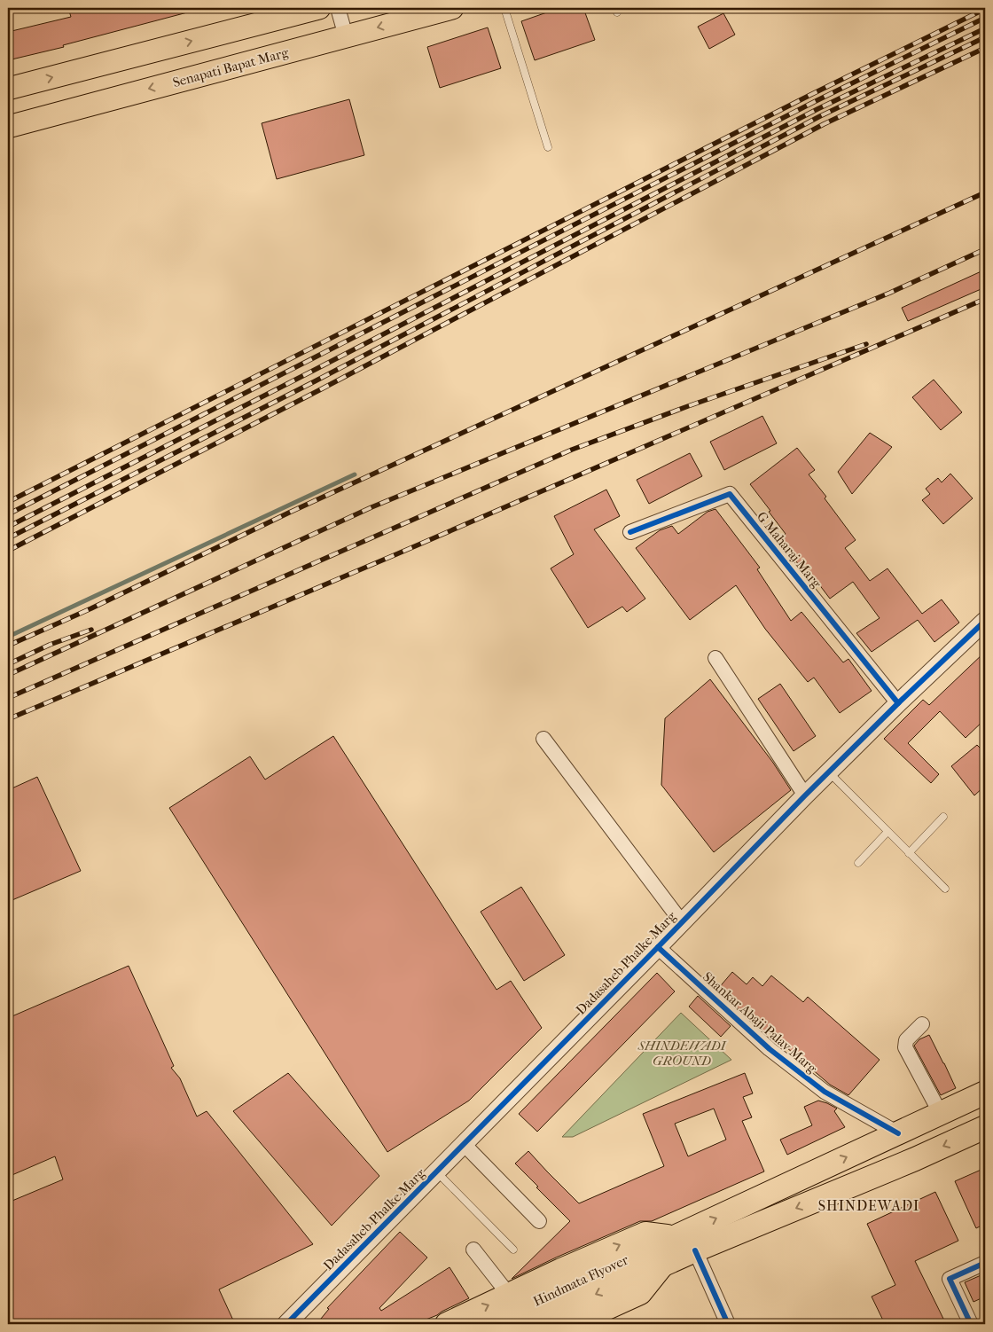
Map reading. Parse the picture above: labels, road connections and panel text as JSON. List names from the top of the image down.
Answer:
{
  "streets": {
    "highway": ["Hindmata Flyover"],
    "main road": ["Senapati Bapat Marg"],
    "street": ["G Maharaj Marg", "Dadasaheb Phalke Marg", "Shankar Abaji Palav Marg"]
  },
  "crossings": [
    ["G Maharaj Marg", "Dadasaheb Phalke Marg"],
    ["Dadasaheb Phalke Marg", "Shankar Abaji Palav Marg"],
    ["Shankar Abaji Palav Marg", "Hindmata Flyover"]
  ],
  "districts": ["SHINDEWADI"],
  "parks": ["SHINDEWADI GROUND"]
}
